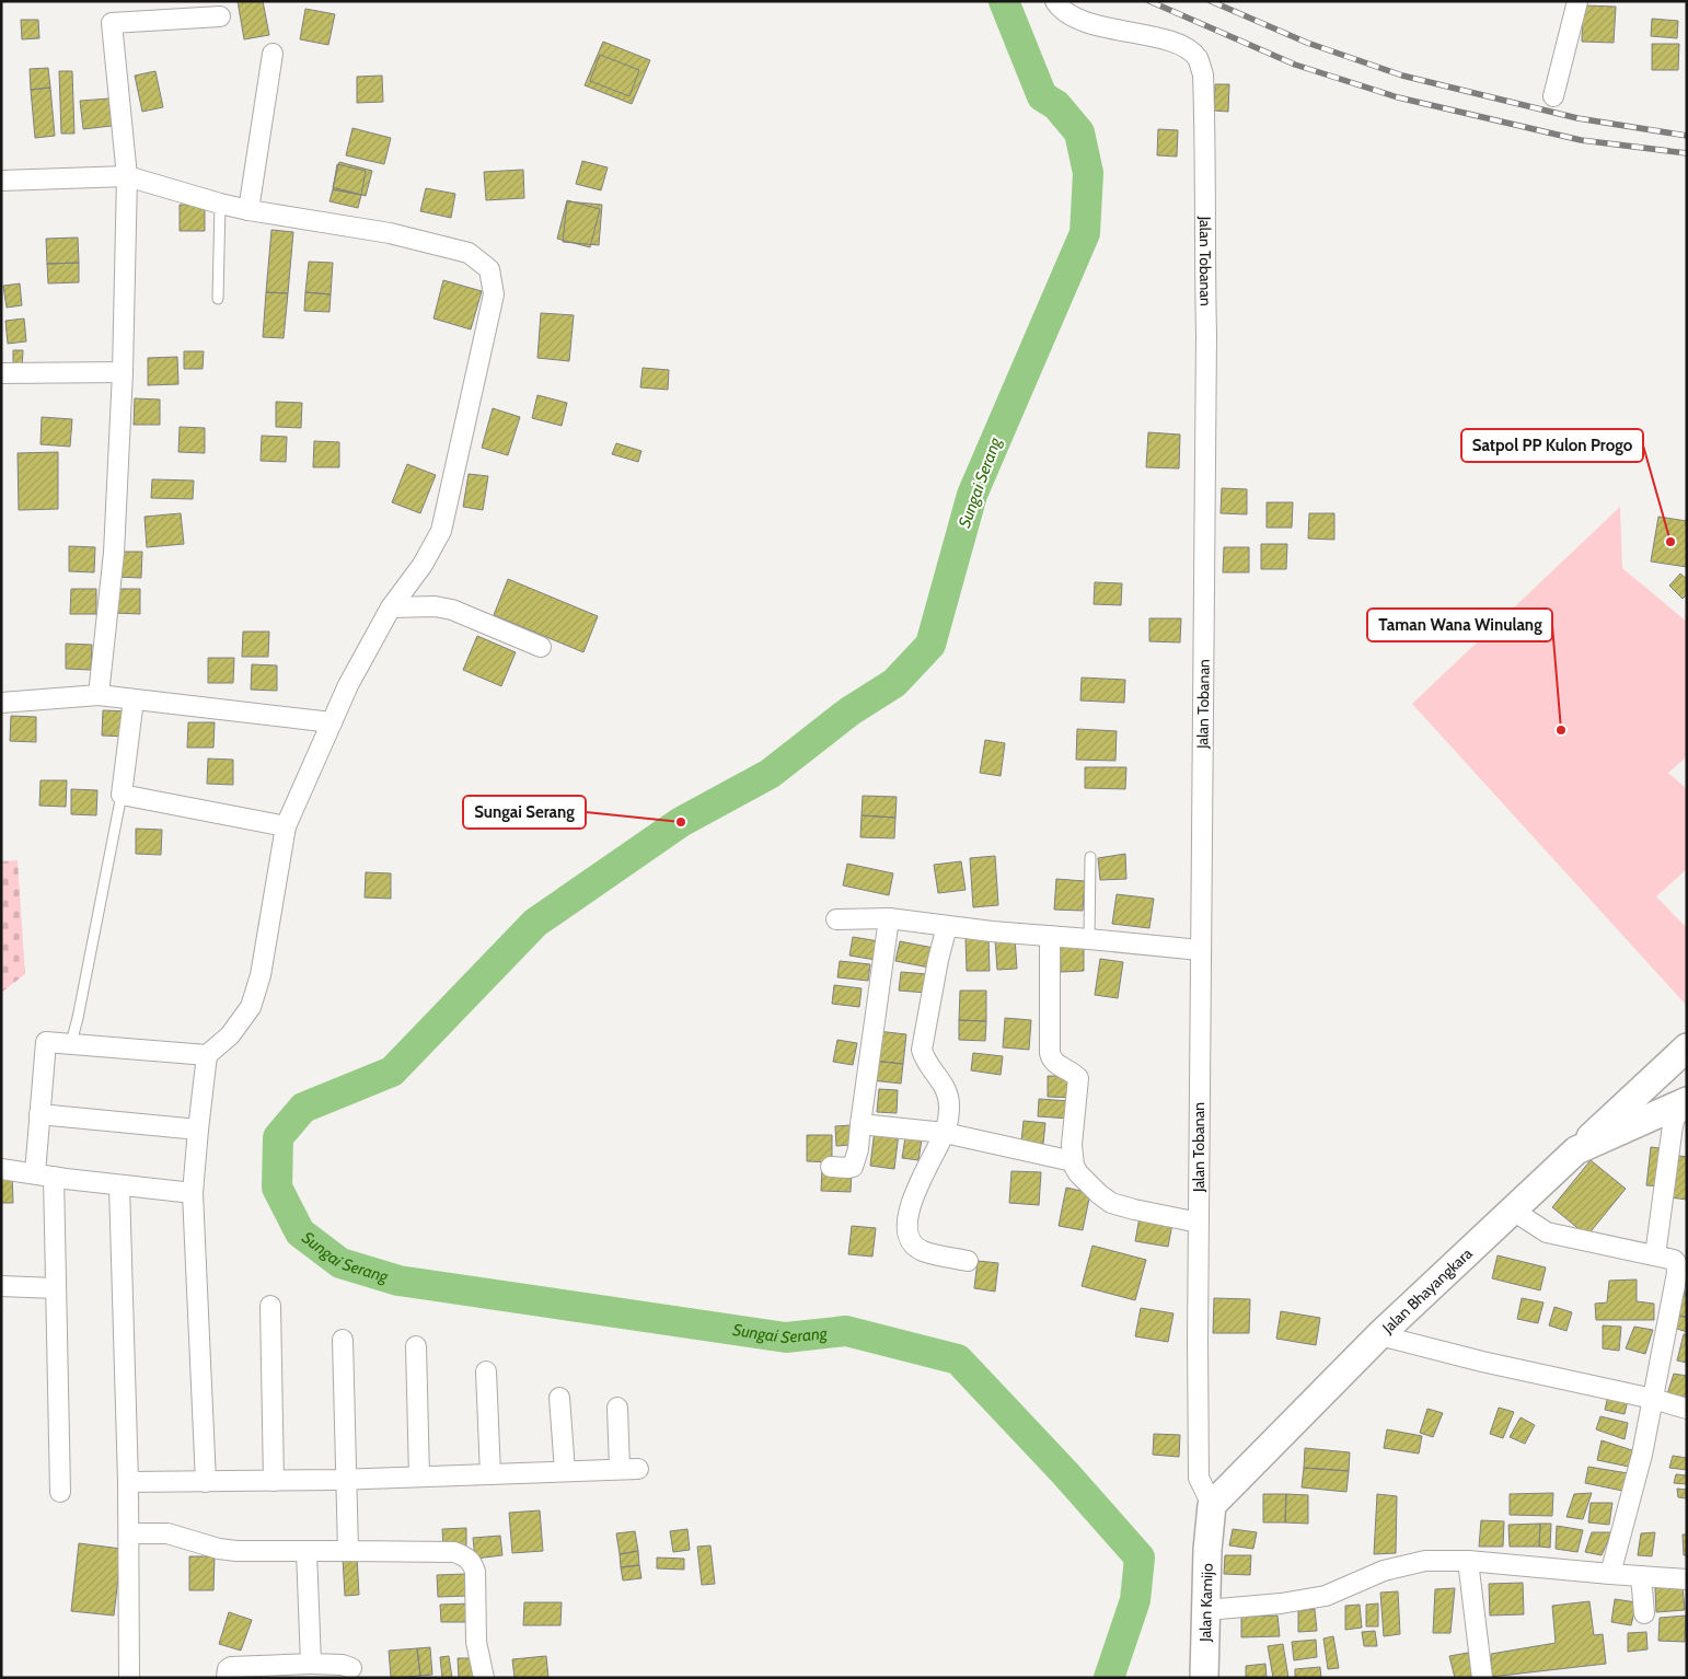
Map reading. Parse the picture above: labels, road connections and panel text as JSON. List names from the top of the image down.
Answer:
{
  "streets": {
    "main road": ["Jalan Bhayangkara", "Jalan Kamijo"],
    "street": ["Jalan Tobanan"]
  },
  "crossings": [
    ["Jalan Tobanan", "Jalan Bhayangkara"],
    ["Jalan Tobanan", "Jalan Kamijo"],
    ["Jalan Bhayangkara", "Jalan Kamijo"]
  ],
  "water": ["Sungai Serang"],
  "places": ["Satpol PP Kulon Progo", "Taman Wana Winulang", "Sungai Serang"]
}
